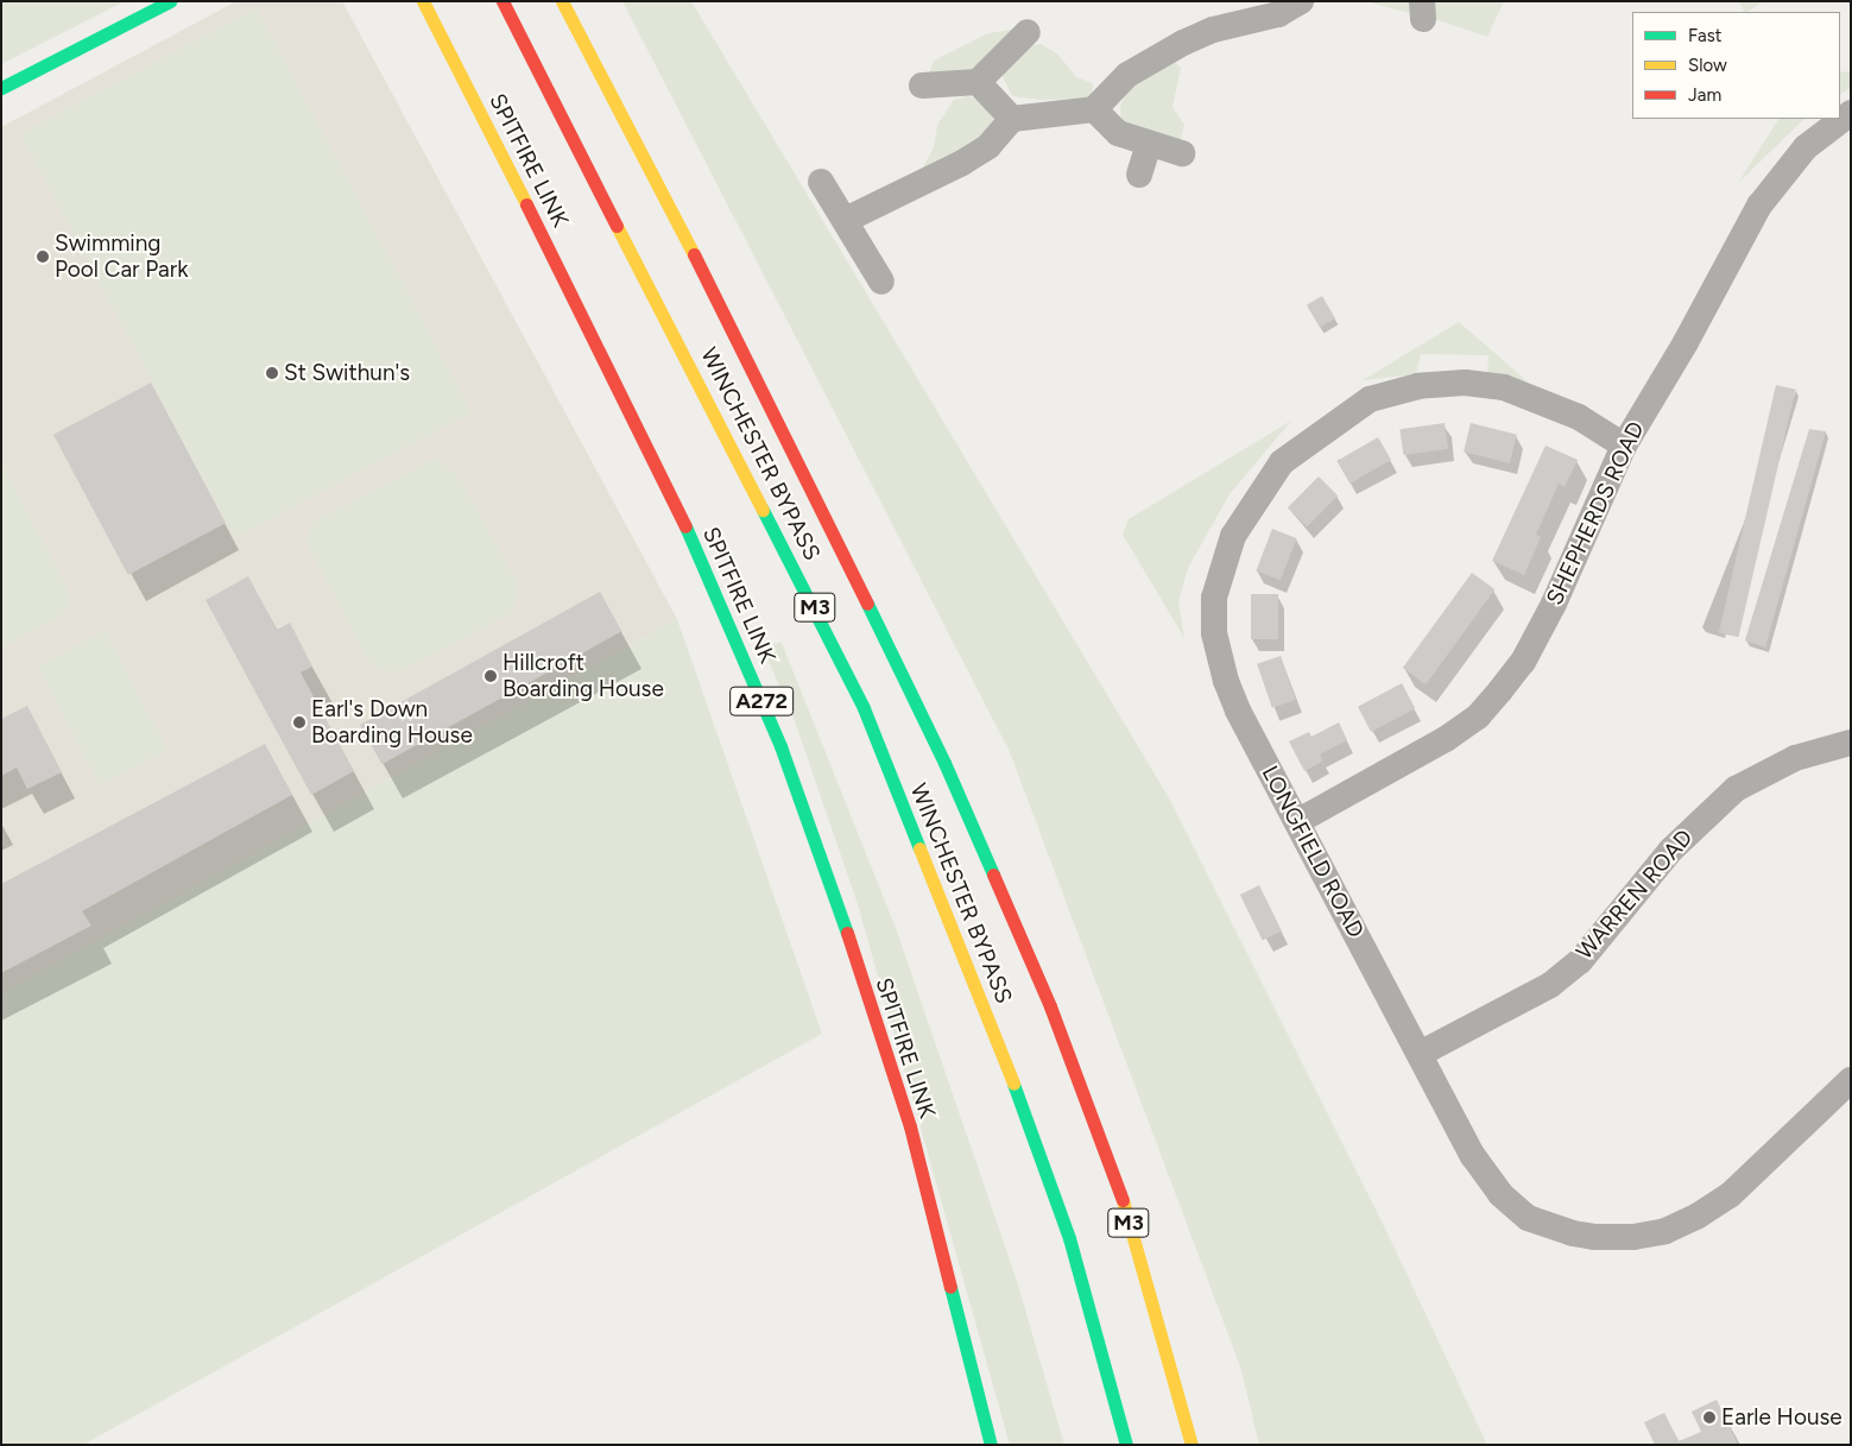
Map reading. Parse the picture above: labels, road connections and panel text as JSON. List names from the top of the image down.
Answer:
{
  "streets": {
    "main road": [
      "SPITFIRE LINK",
      "WINCHESTER BYPASS",
      "M3",
      "A272"
    ],
    "street": ["SHEPHERDS ROAD", "LONGFIELD ROAD", "WARREN ROAD"]
  },
  "crossings": [
    ["SHEPHERDS ROAD", "LONGFIELD ROAD"],
    ["LONGFIELD ROAD", "WARREN ROAD"]
  ],
  "places": [
    "Swimming Pool Car Park",
    "St Swithun's",
    "Hillcroft Boarding House",
    "Earl's Down Boarding House",
    "Earle House"
  ],
  "legend": ["Fast", "Slow", "Jam"]
}
